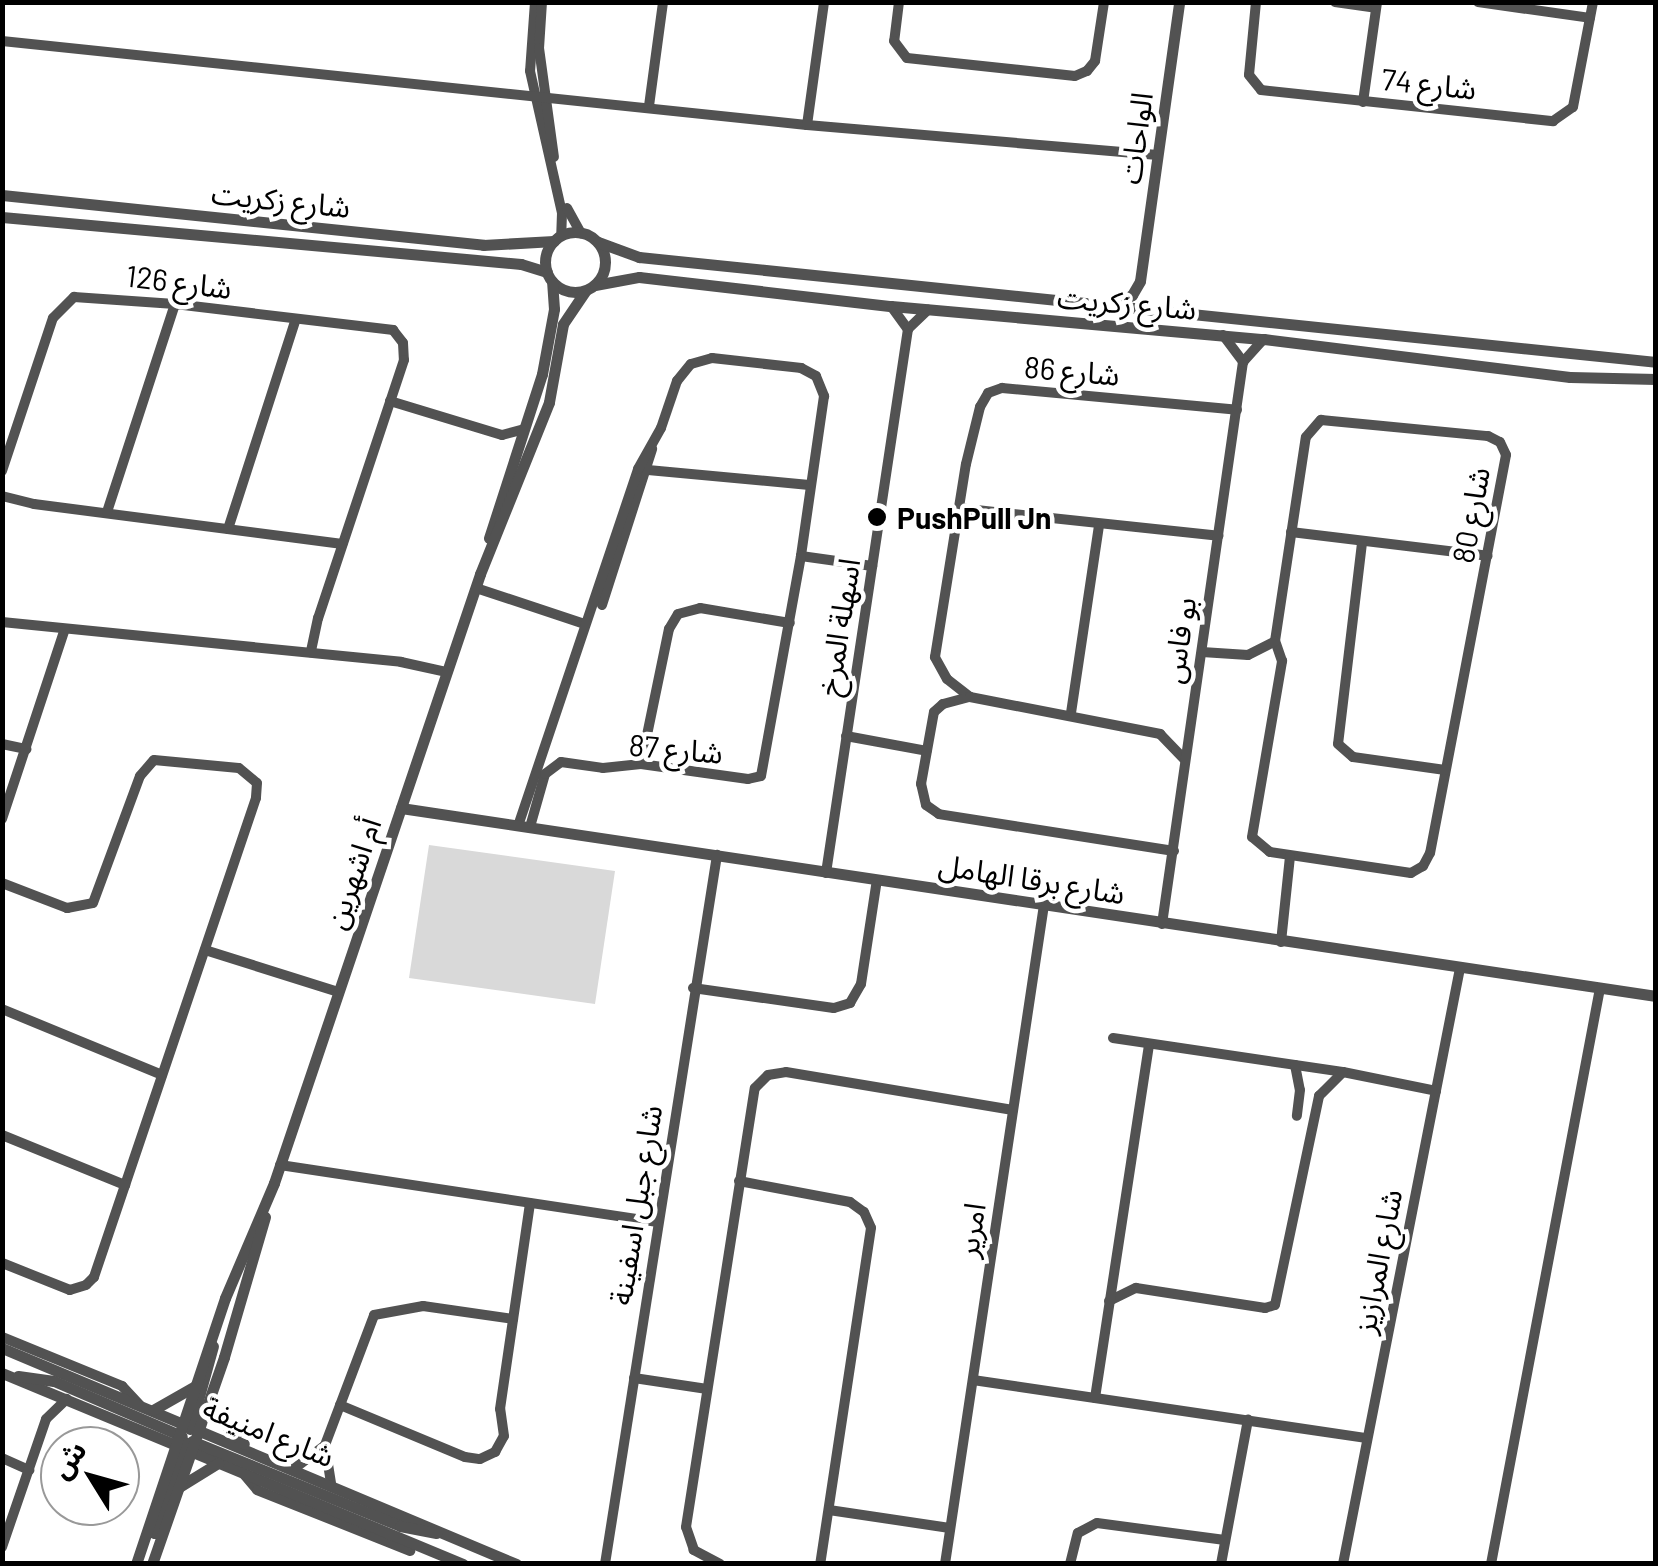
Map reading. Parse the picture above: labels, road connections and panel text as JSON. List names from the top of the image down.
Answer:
{
  "streets": {
    "street": [
      "شارع 74",
      "الواحات",
      "شارع زكريت",
      "شارع 126",
      "شارع 86",
      "شارع 80",
      "اسهلة المرخ",
      "بو فاس",
      "شارع 87",
      "أم اشهرين",
      "شارع برقا الهامل",
      "شارع جبل اسفينة",
      "امرير",
      "شارع المرازيز",
      "شارع امنيفة"
    ]
  },
  "crossings": [
    ["شارع زكريت", "أم اشهرين"],
    ["شارع 86", "بو فاس"],
    ["اسهلة المرخ", "شارع برقا الهامل"],
    ["بو فاس", "شارع برقا الهامل"],
    ["شارع 87", "شارع برقا الهامل"],
    ["أم اشهرين", "شارع برقا الهامل"],
    ["أم اشهرين", "شارع امنيفة"],
    ["شارع برقا الهامل", "شارع جبل اسفينة"],
    ["شارع برقا الهامل", "امرير"],
    ["شارع برقا الهامل", "شارع المرازيز"]
  ],
  "places": ["PushPull Jn"],
  "north": "top left"
}
